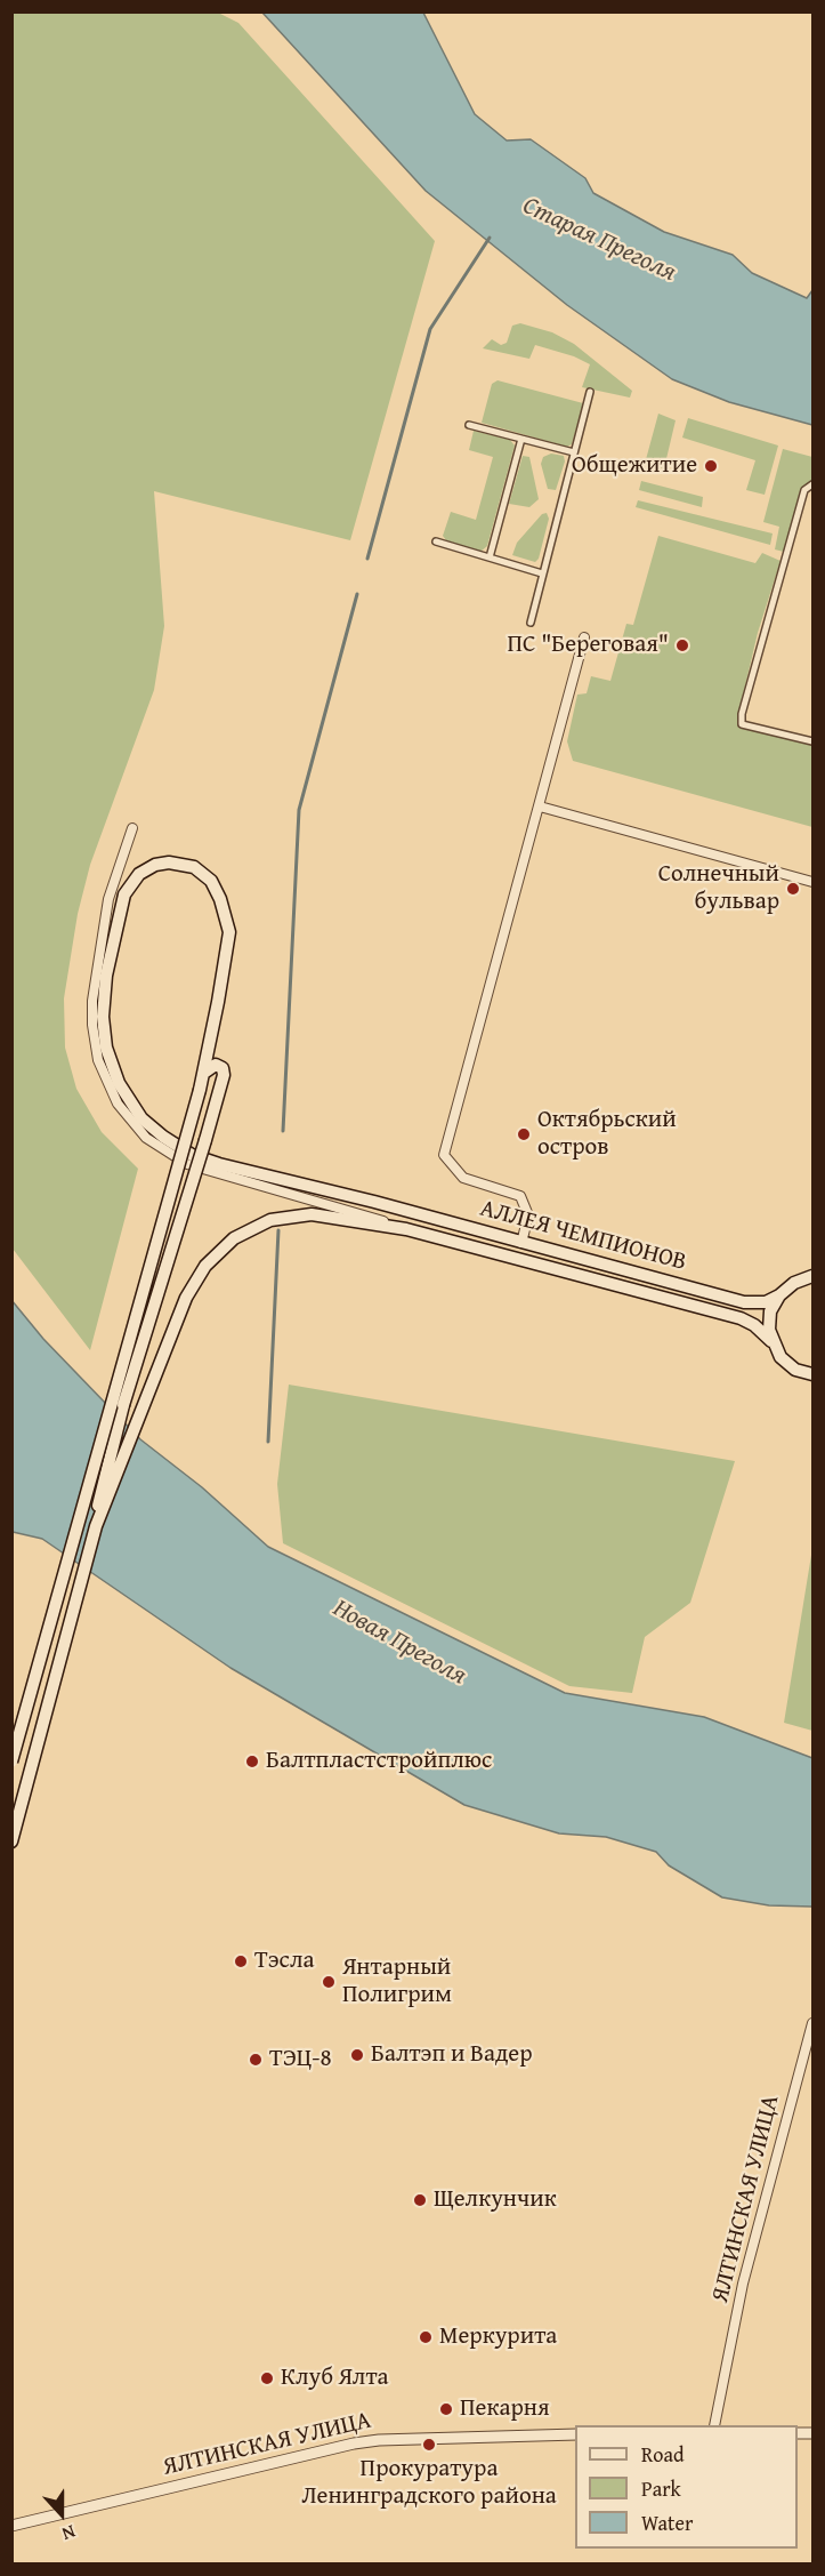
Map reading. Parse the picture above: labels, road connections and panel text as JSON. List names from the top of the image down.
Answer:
{
  "streets": {
    "main road": ["АЛЛЕЯ ЧЕМПИОНОВ"],
    "street": ["ЯЛТИНСКАЯ УЛИЦА"]
  },
  "water": ["Старая Преголя", "Новая Преголя"],
  "places": [
    "Общежитие",
    "ПС \"Береговая\"",
    "Солнечный бульвар",
    "Октябрьский остров",
    "Балтпластстройплюс",
    "Тэсла",
    "Янтарный Полигрим",
    "Балтэп и Вадер",
    "ТЭЦ-8",
    "Щелкунчик",
    "Меркурита",
    "Клуб Ялта",
    "Пекарня",
    "Прокуратура Ленинградского района"
  ],
  "legend": ["Road", "Park", "Water"],
  "north": "bottom"
}
